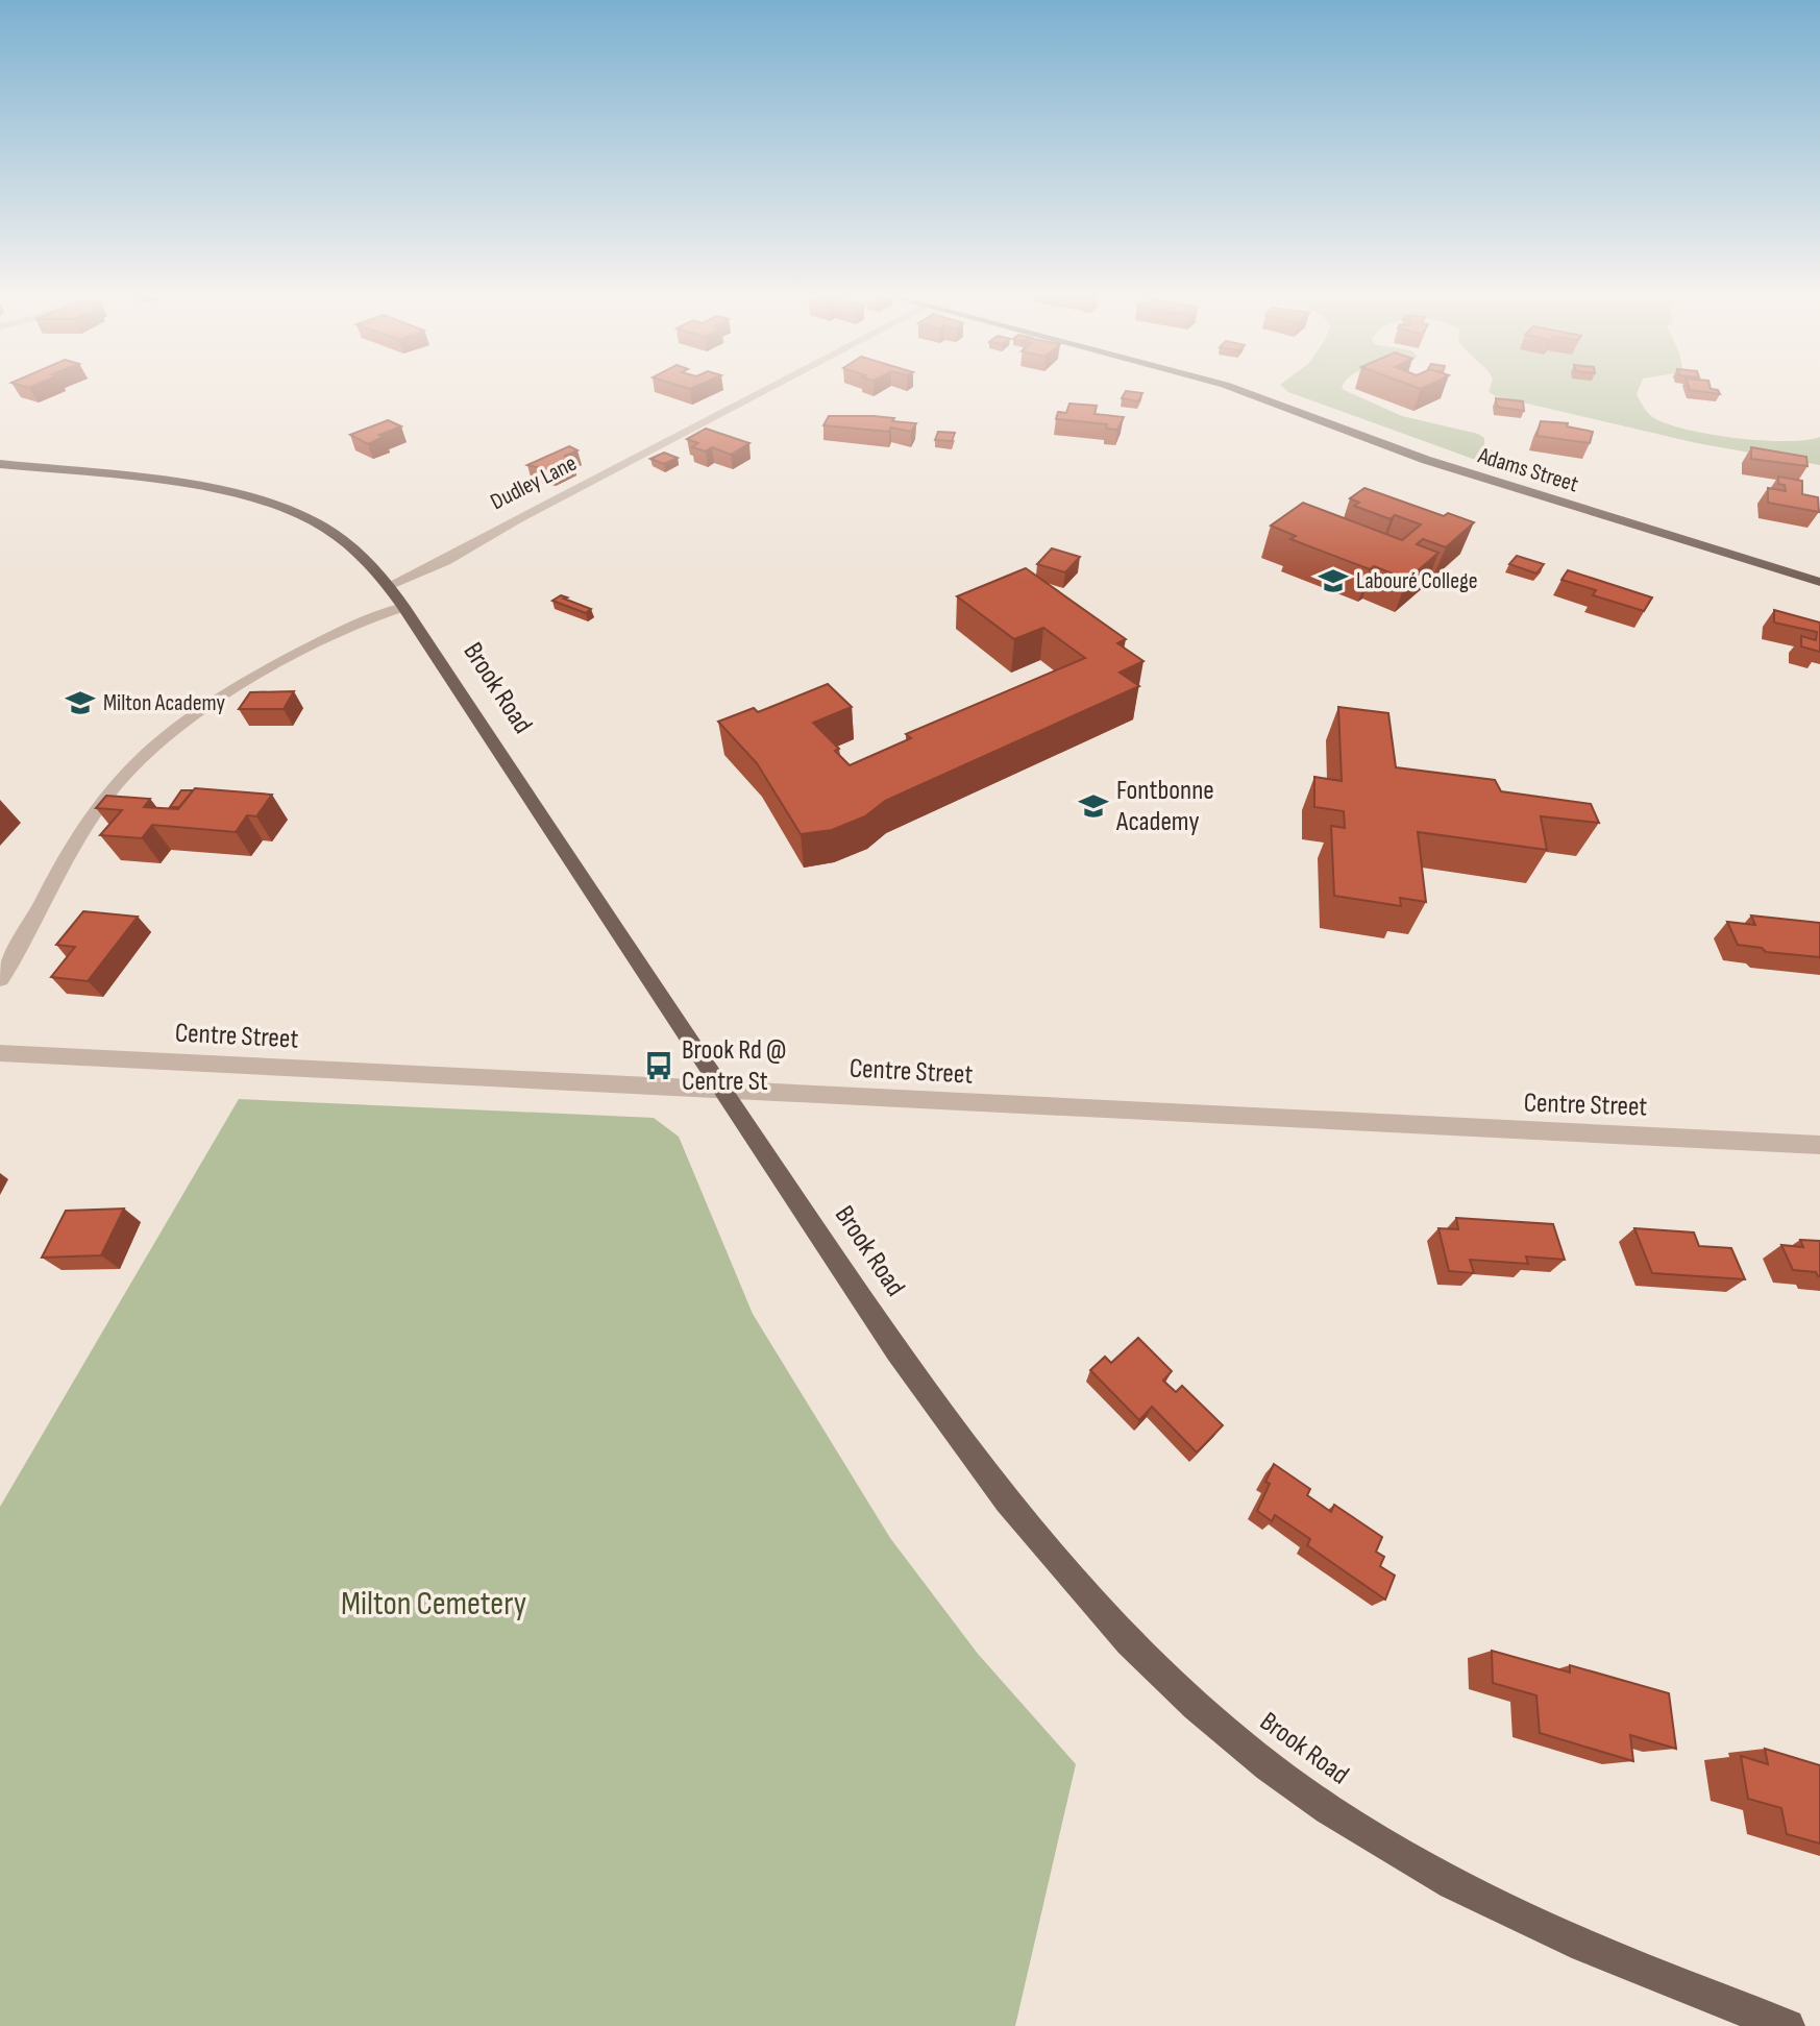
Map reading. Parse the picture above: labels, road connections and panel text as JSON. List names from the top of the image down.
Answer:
{
  "streets": {
    "main road": ["Adams Street", "Brook Road"],
    "street": ["Dudley Lane", "Centre Street"]
  },
  "crossings": [
    ["Dudley Lane", "Brook Road"],
    ["Brook Road", "Centre Street"]
  ],
  "parks": ["Milton Cemetery"],
  "places": {
    "school or university": ["Labouré College", "Milton Academy", "Fontbonne Academy"],
    "bus stop": ["Brook Rd @ Centre St"]
  }
}
